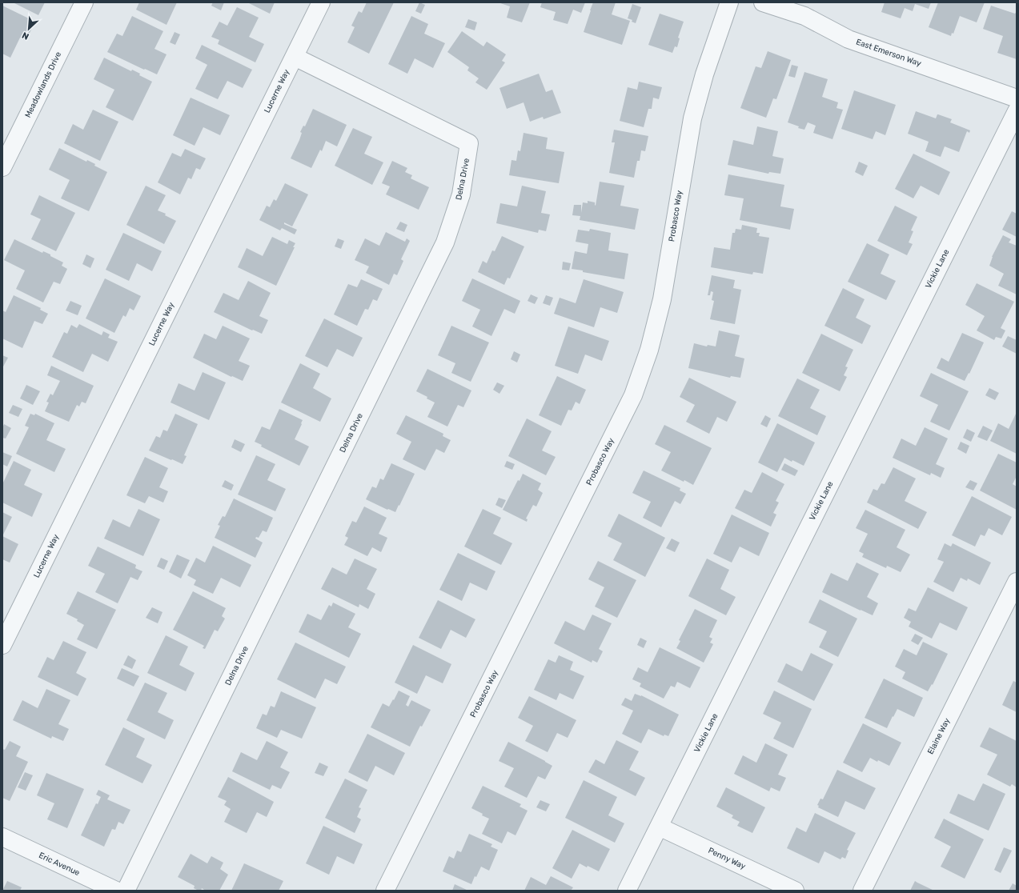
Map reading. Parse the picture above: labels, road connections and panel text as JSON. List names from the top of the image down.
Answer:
{
  "streets": {
    "street": [
      "East Emerson Way",
      "Meadowlands Drive",
      "Lucerne Way",
      "Delna Drive",
      "Probasco Way",
      "Vickie Lane",
      "Elaine Way",
      "Penny Way",
      "Eric Avenue"
    ]
  },
  "crossings": [
    ["Lucerne Way", "Delna Drive"],
    ["Vickie Lane", "Penny Way"]
  ],
  "north": "bottom left"
}
